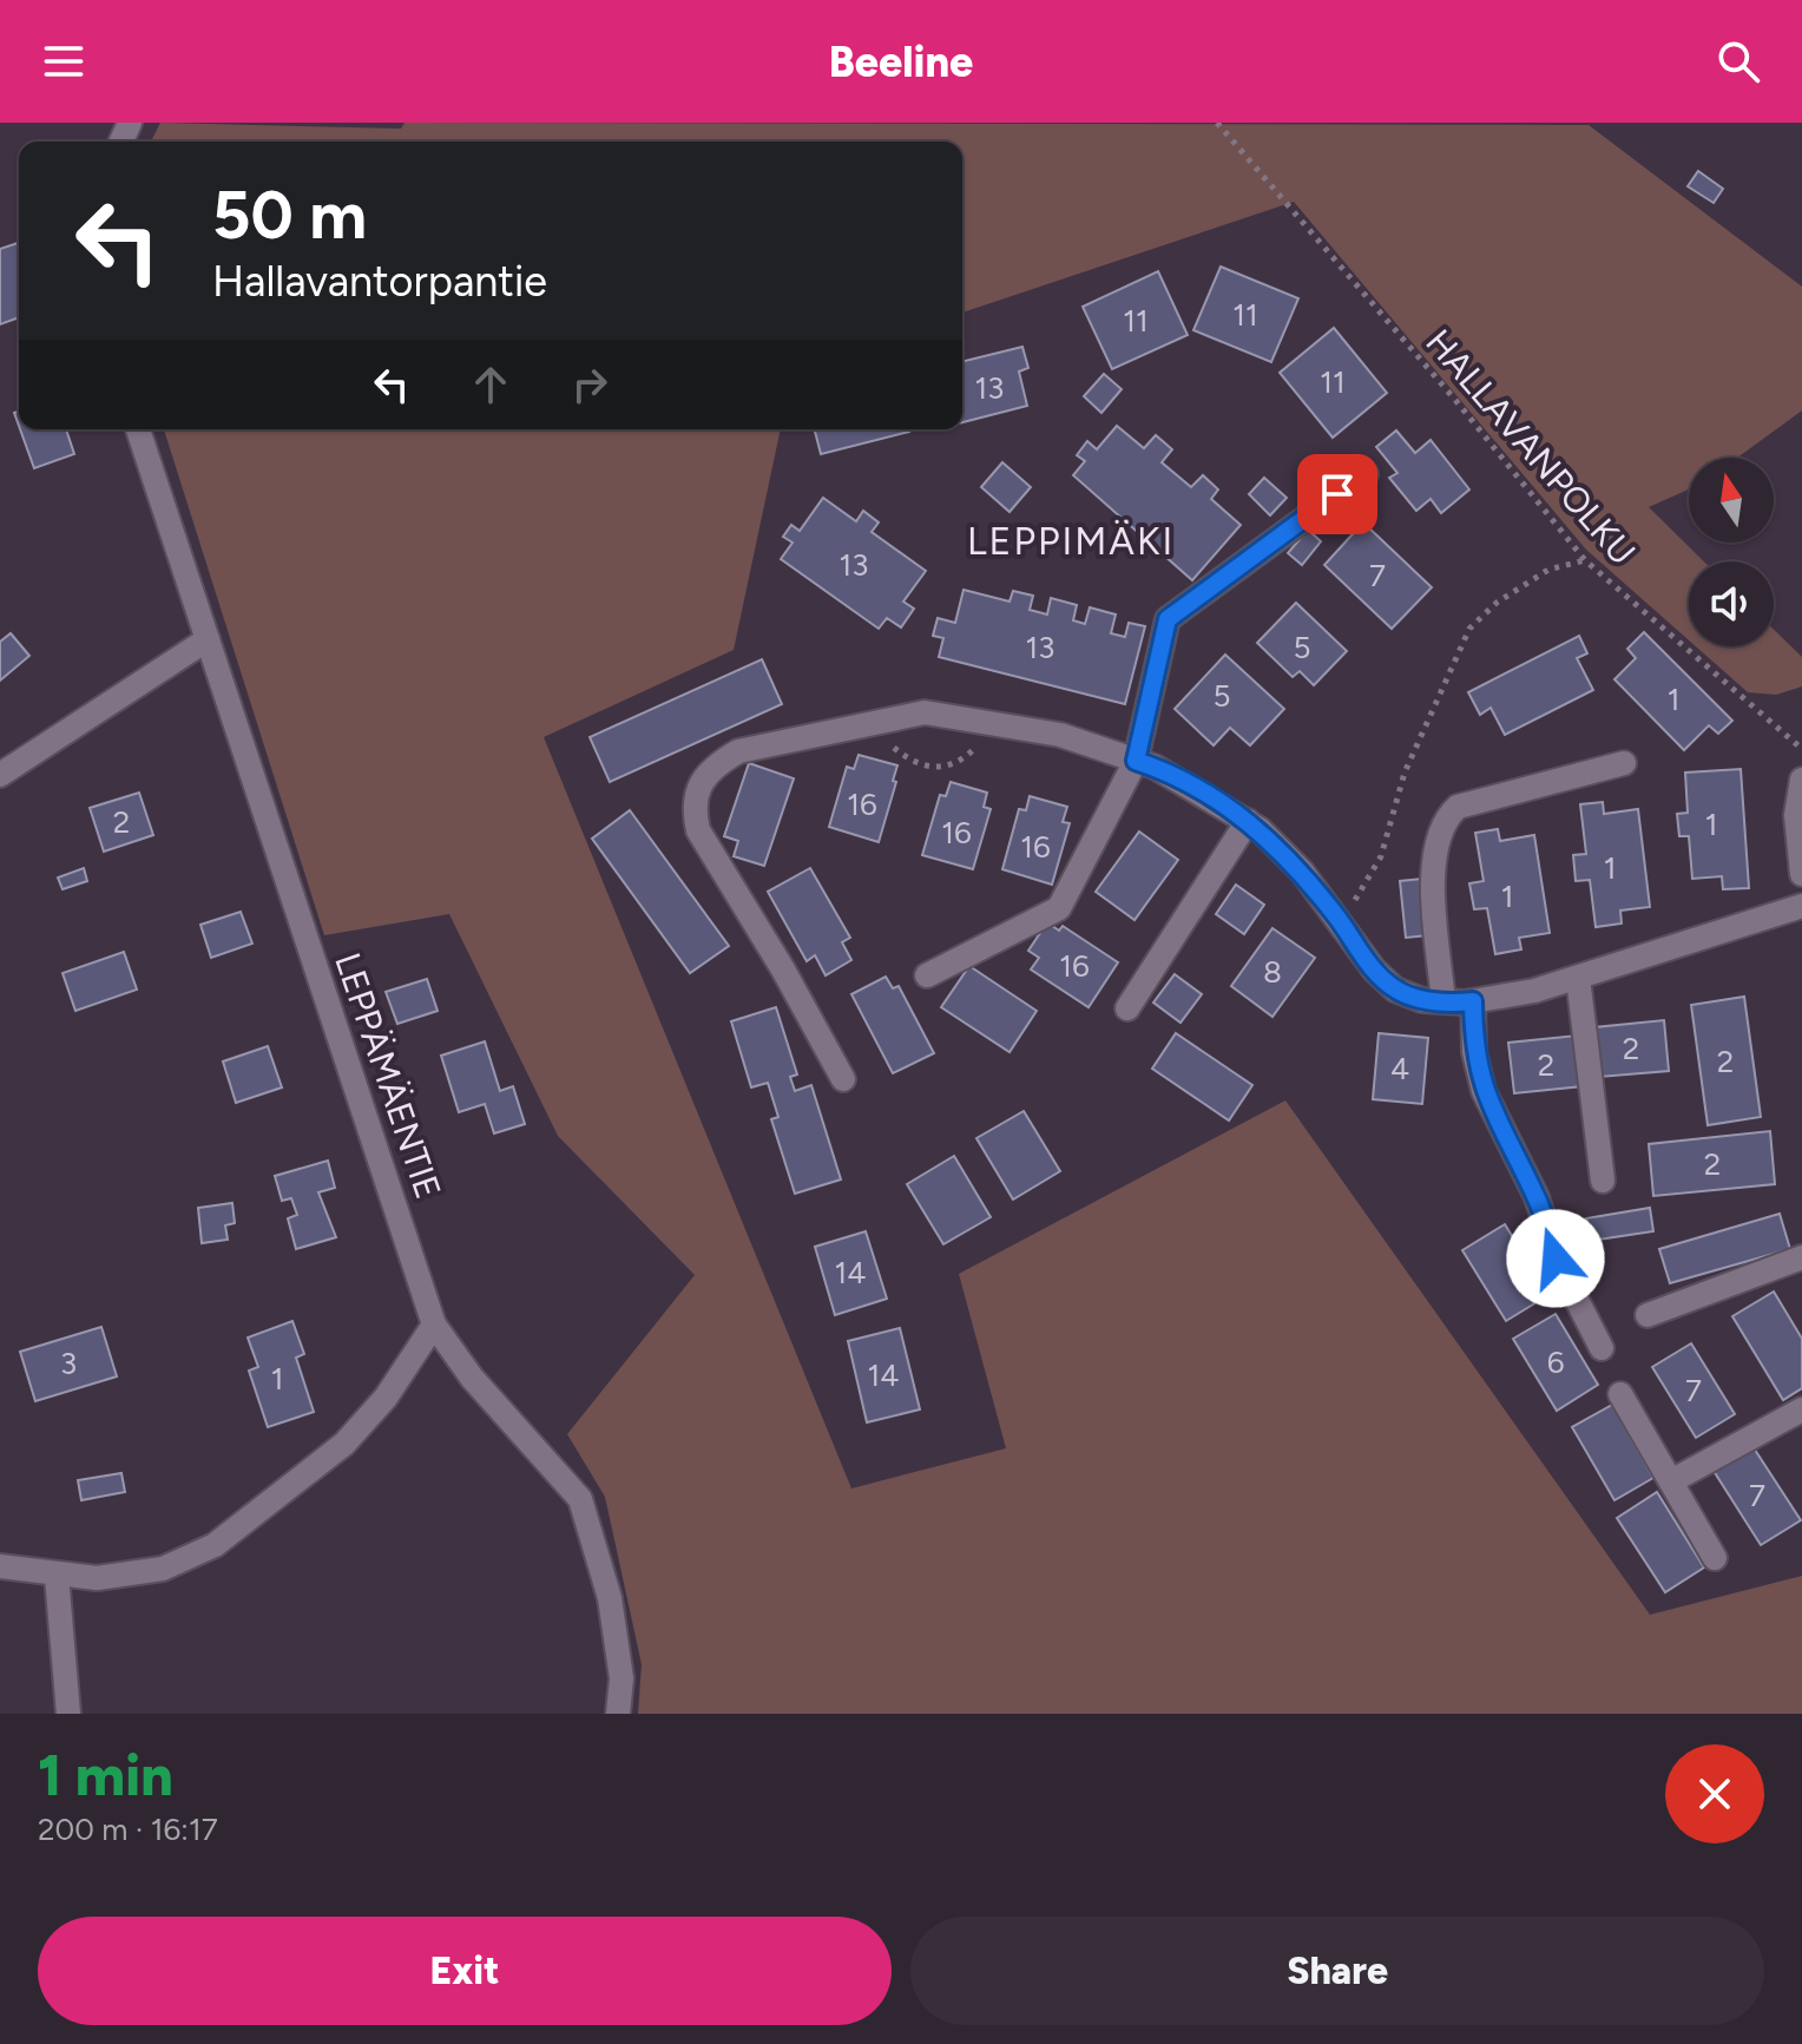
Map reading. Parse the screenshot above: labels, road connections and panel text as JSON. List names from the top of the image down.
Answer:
{
  "streets": {
    "street": ["LEPPÄMÄENTIE"],
    "path": ["HALLAVANPOLKU"]
  },
  "districts": ["LEPPIMÄKI"],
  "house_numbers": [
    "11",
    "11",
    "11",
    "13",
    "13",
    "7",
    "13",
    "5",
    "5",
    "1",
    "16",
    "2",
    "1",
    "16",
    "16",
    "1",
    "1",
    "16",
    "8",
    "2",
    "2",
    "2",
    "4",
    "2",
    "14",
    "6",
    "3",
    "14",
    "1",
    "7",
    "7"
  ],
  "north": "top",
  "page": {
    "header": "Beeline",
    "turn": ["50 m", "Hallavantorpantie"],
    "heading": ["1 min", "200 m · 16:17"],
    "buttons": ["Exit", "Share"]
  }
}
